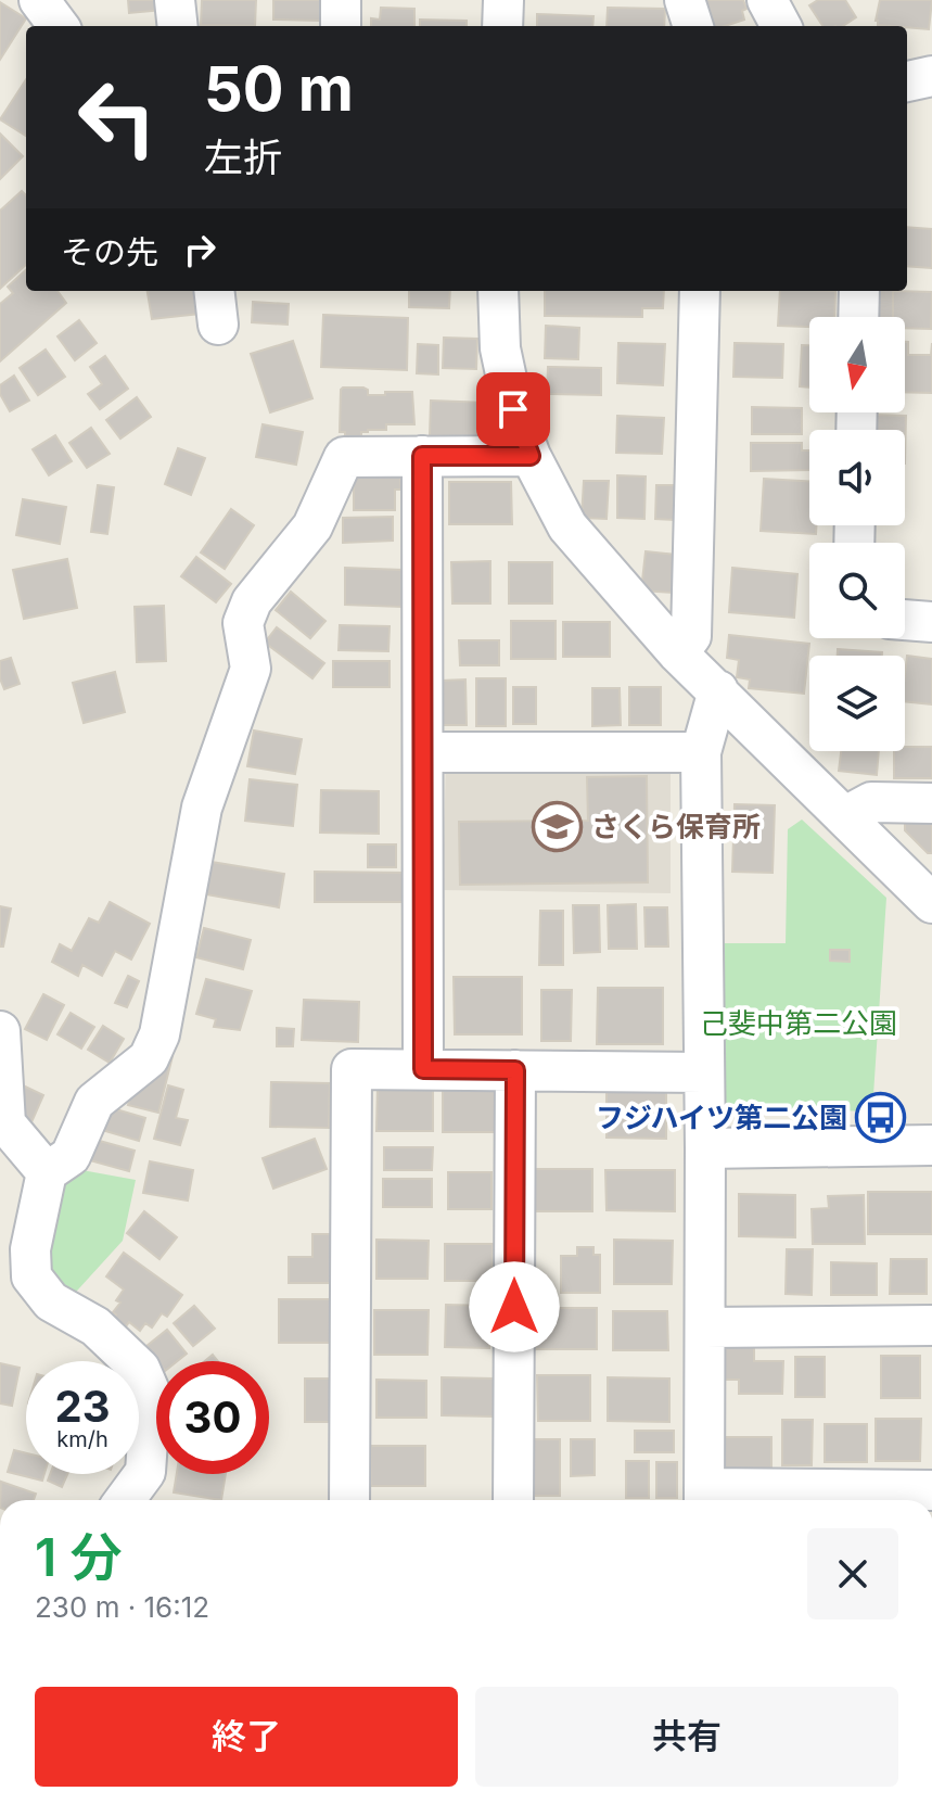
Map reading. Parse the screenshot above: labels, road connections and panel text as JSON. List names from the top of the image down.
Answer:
{
  "parks": ["己斐中第二公園"],
  "places": {
    "school or university": ["さくら保育所"],
    "bus stop": ["フジハイツ第二公園"]
  },
  "north": "bottom",
  "page": {
    "turn": ["50 m", "左折"],
    "then": "その先",
    "speed": "23 km/h",
    "limit": "30",
    "heading": ["1 分", "230 m · 16:12"],
    "buttons": ["終了", "共有"]
  }
}
